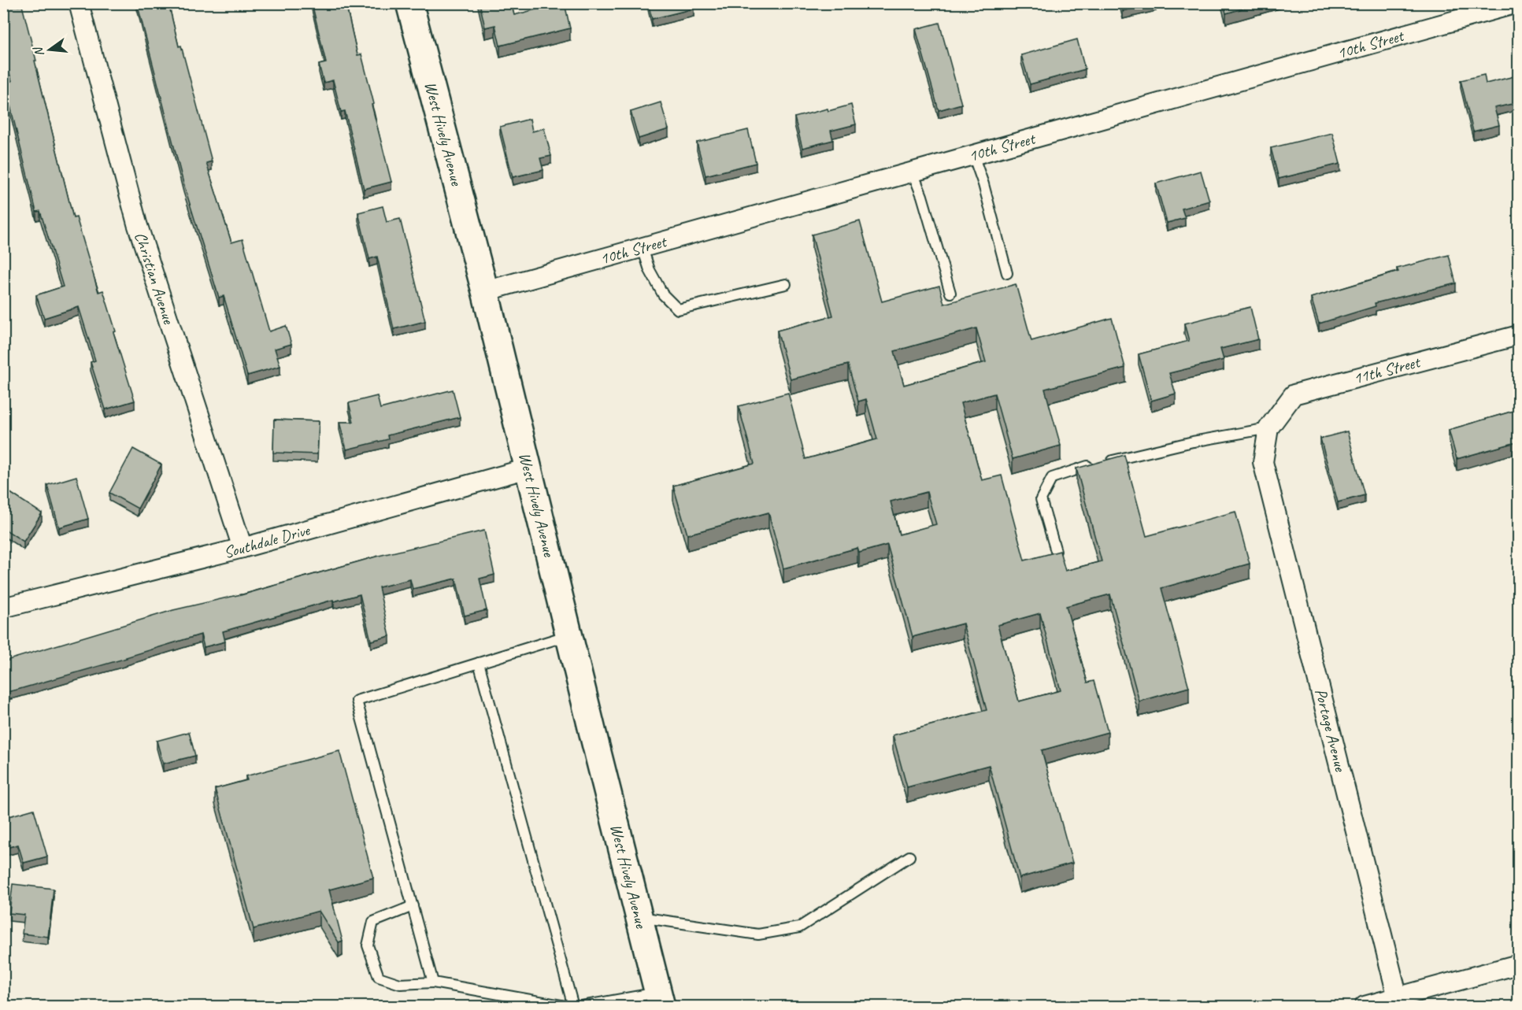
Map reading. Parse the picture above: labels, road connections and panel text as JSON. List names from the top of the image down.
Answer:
{
  "streets": {
    "street": [
      "10th Street",
      "West Hively Avenue",
      "Christian Avenue",
      "11th Street",
      "Southdale Drive",
      "Portage Avenue"
    ]
  },
  "crossings": [
    ["10th Street", "West Hively Avenue"],
    ["West Hively Avenue", "Southdale Drive"],
    ["Christian Avenue", "Southdale Drive"],
    ["11th Street", "Portage Avenue"]
  ],
  "north": "left"
}
